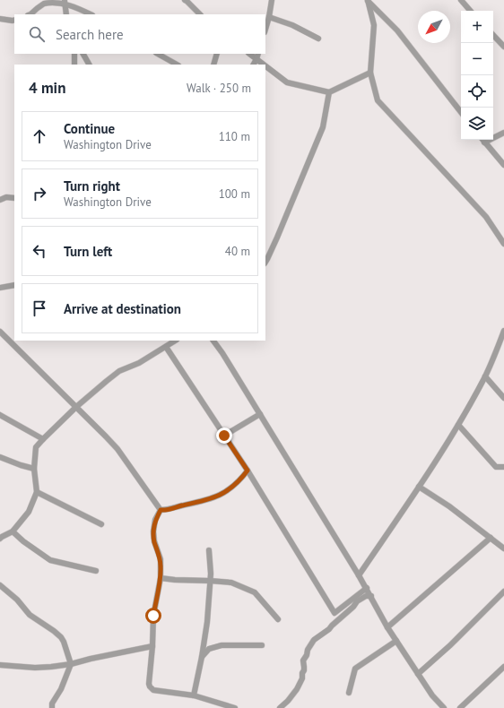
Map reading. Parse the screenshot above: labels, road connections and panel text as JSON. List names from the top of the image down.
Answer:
{
  "north": "bottom left",
  "page": {
    "map_buttons": ["+", "−"],
    "search": "Search here",
    "heading": ["4 min", "Walk · 250 m"],
    "list": [
      ["Continue", "Washington Drive", "110 m"],
      ["Turn right", "Washington Drive", "100 m"],
      ["Turn left", "40 m"],
      "Arrive at destination"
    ]
  }
}
